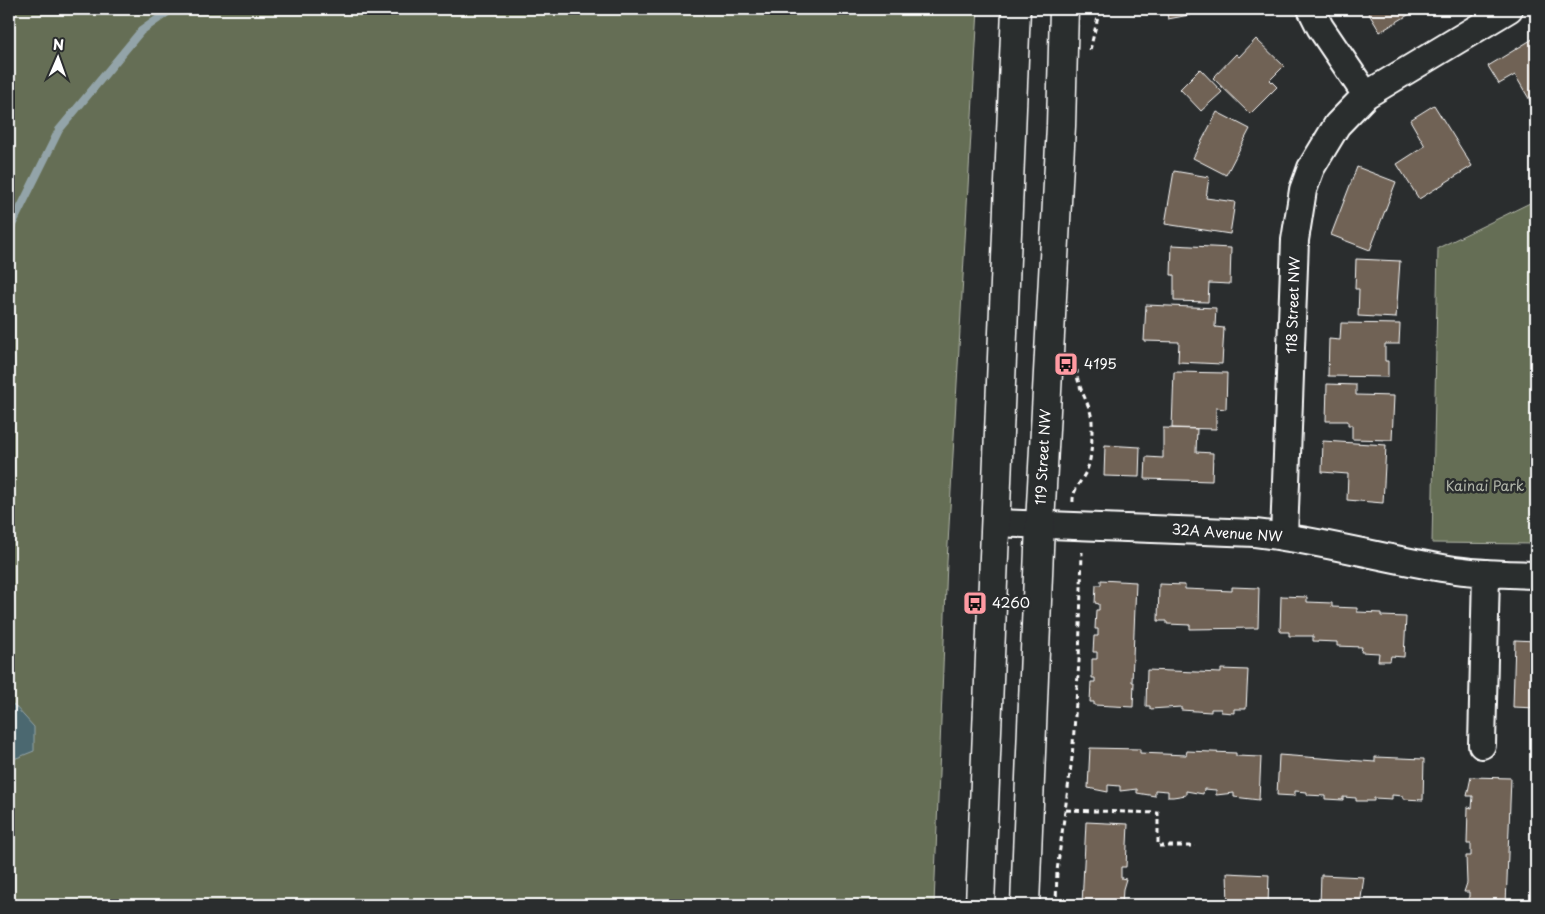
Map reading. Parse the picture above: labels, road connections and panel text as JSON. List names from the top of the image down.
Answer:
{
  "streets": {
    "main road": ["119 Street NW"],
    "street": ["118 Street NW", "32A Avenue NW"]
  },
  "crossings": [
    ["118 Street NW", "32A Avenue NW"],
    ["119 Street NW", "32A Avenue NW"]
  ],
  "parks": ["Kainai Park"],
  "places": {
    "bus stop": ["4195", "4260"]
  },
  "north": "top"
}
